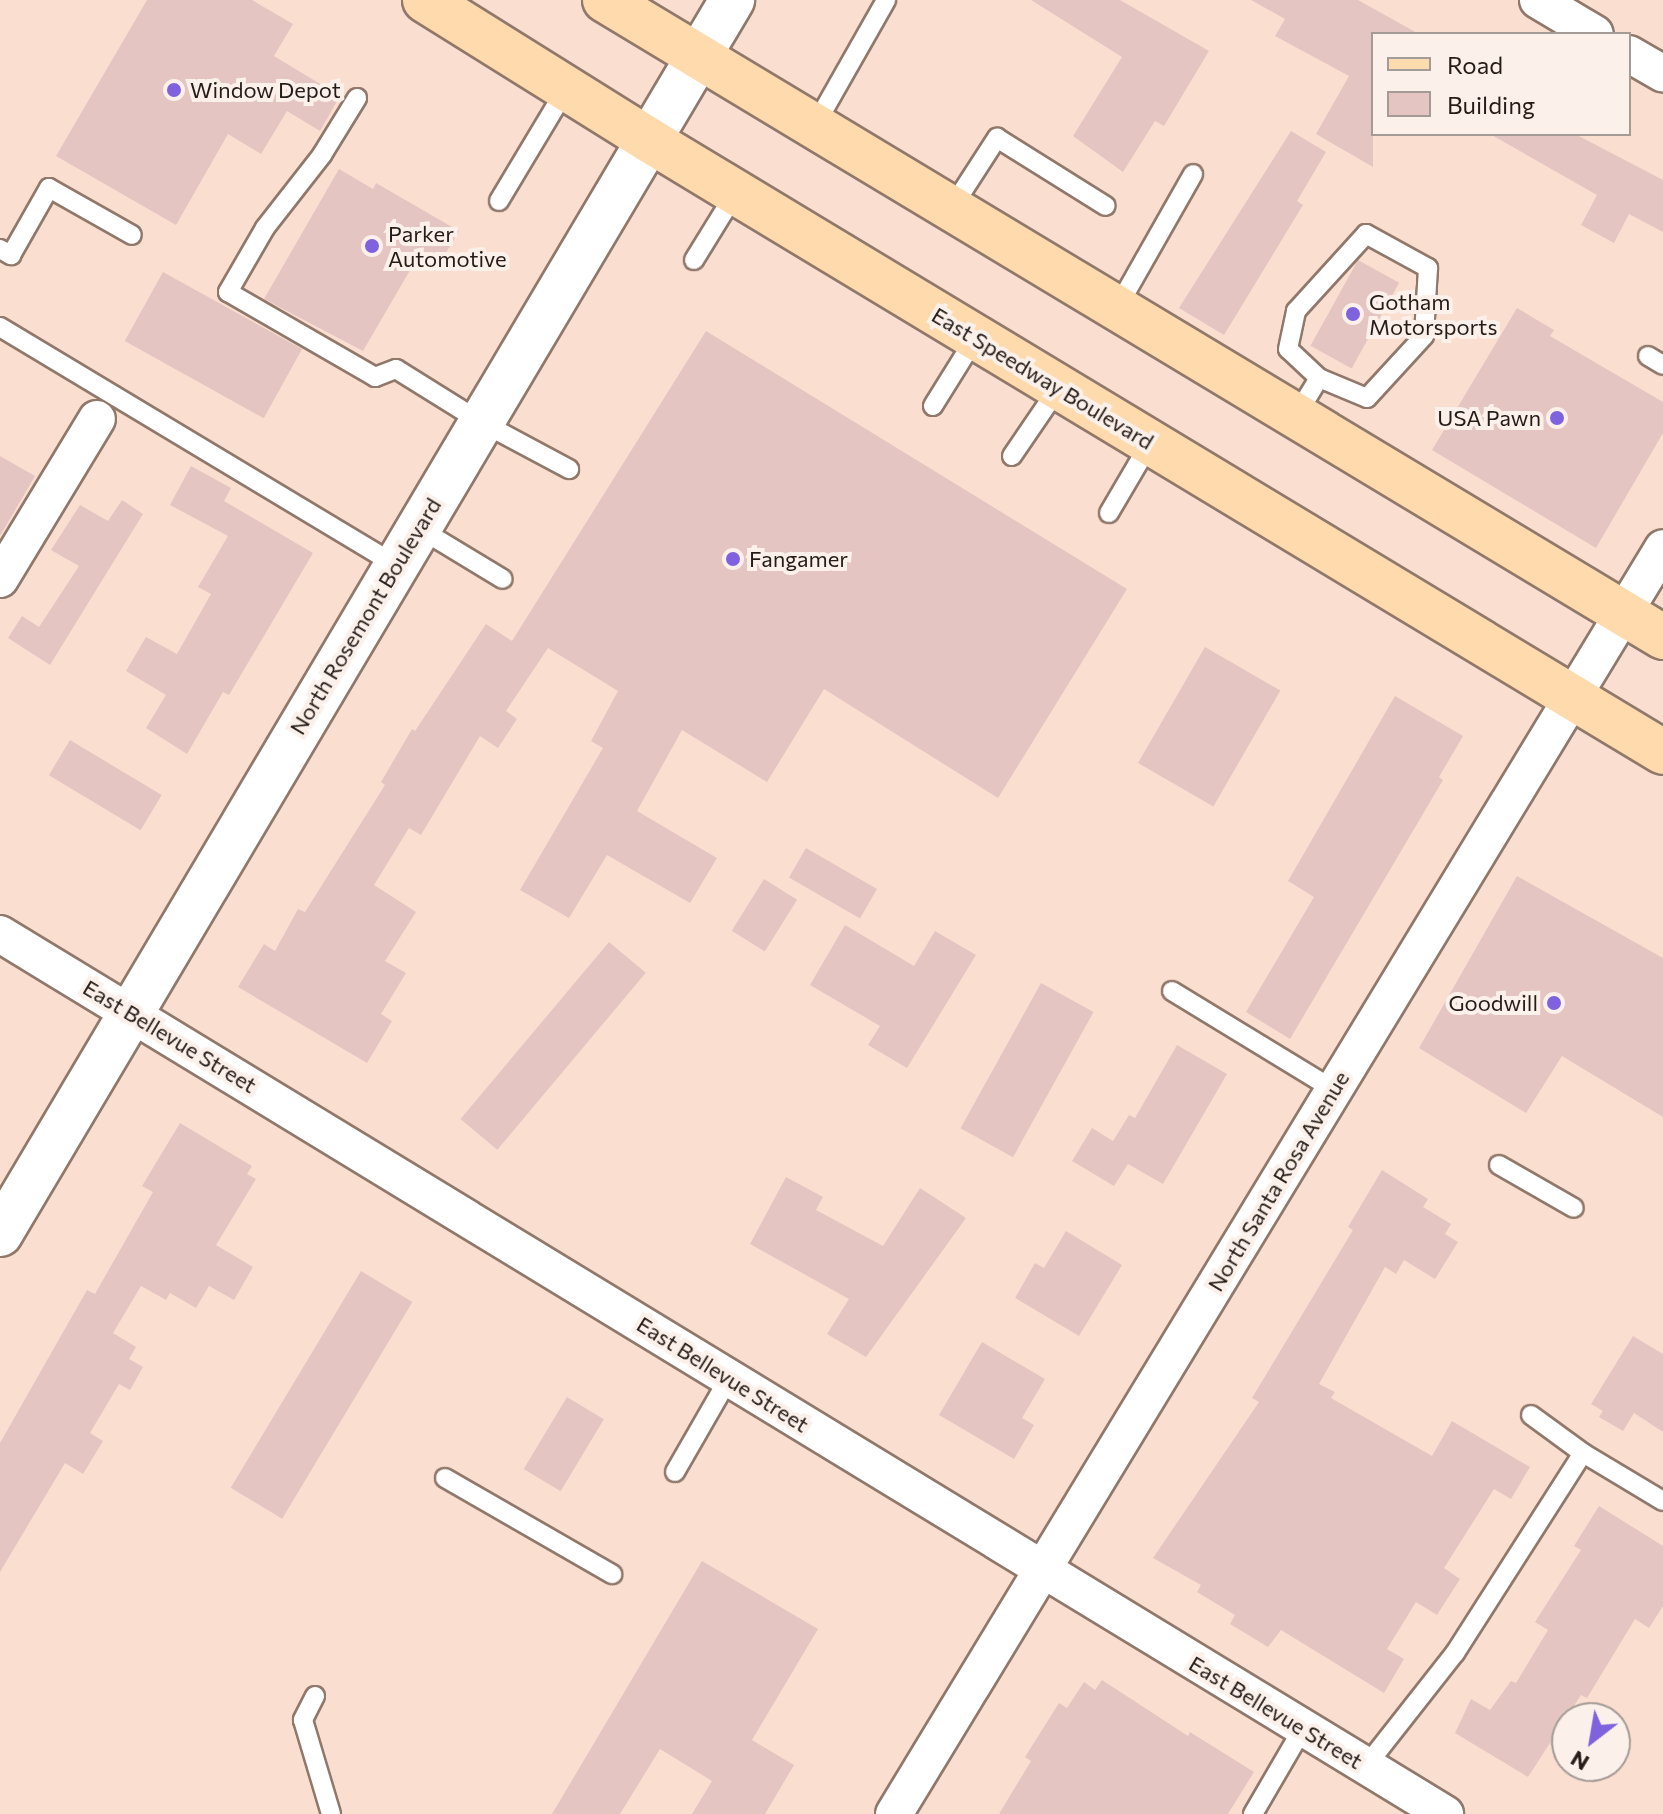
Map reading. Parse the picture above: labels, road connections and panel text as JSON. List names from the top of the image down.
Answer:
{
  "streets": {
    "main road": ["East Speedway Boulevard"],
    "street": ["North Rosemont Boulevard", "East Bellevue Street", "North Santa Rosa Avenue"]
  },
  "crossings": [
    ["East Speedway Boulevard", "North Rosemont Boulevard"],
    ["East Speedway Boulevard", "North Santa Rosa Avenue"],
    ["North Rosemont Boulevard", "East Bellevue Street"],
    ["East Bellevue Street", "North Santa Rosa Avenue"]
  ],
  "places": [
    "Window Depot",
    "Parker Automotive",
    "Gotham Motorsports",
    "USA Pawn",
    "Fangamer",
    "Goodwill"
  ],
  "legend": ["Road", "Building"],
  "north": "bottom left"
}
